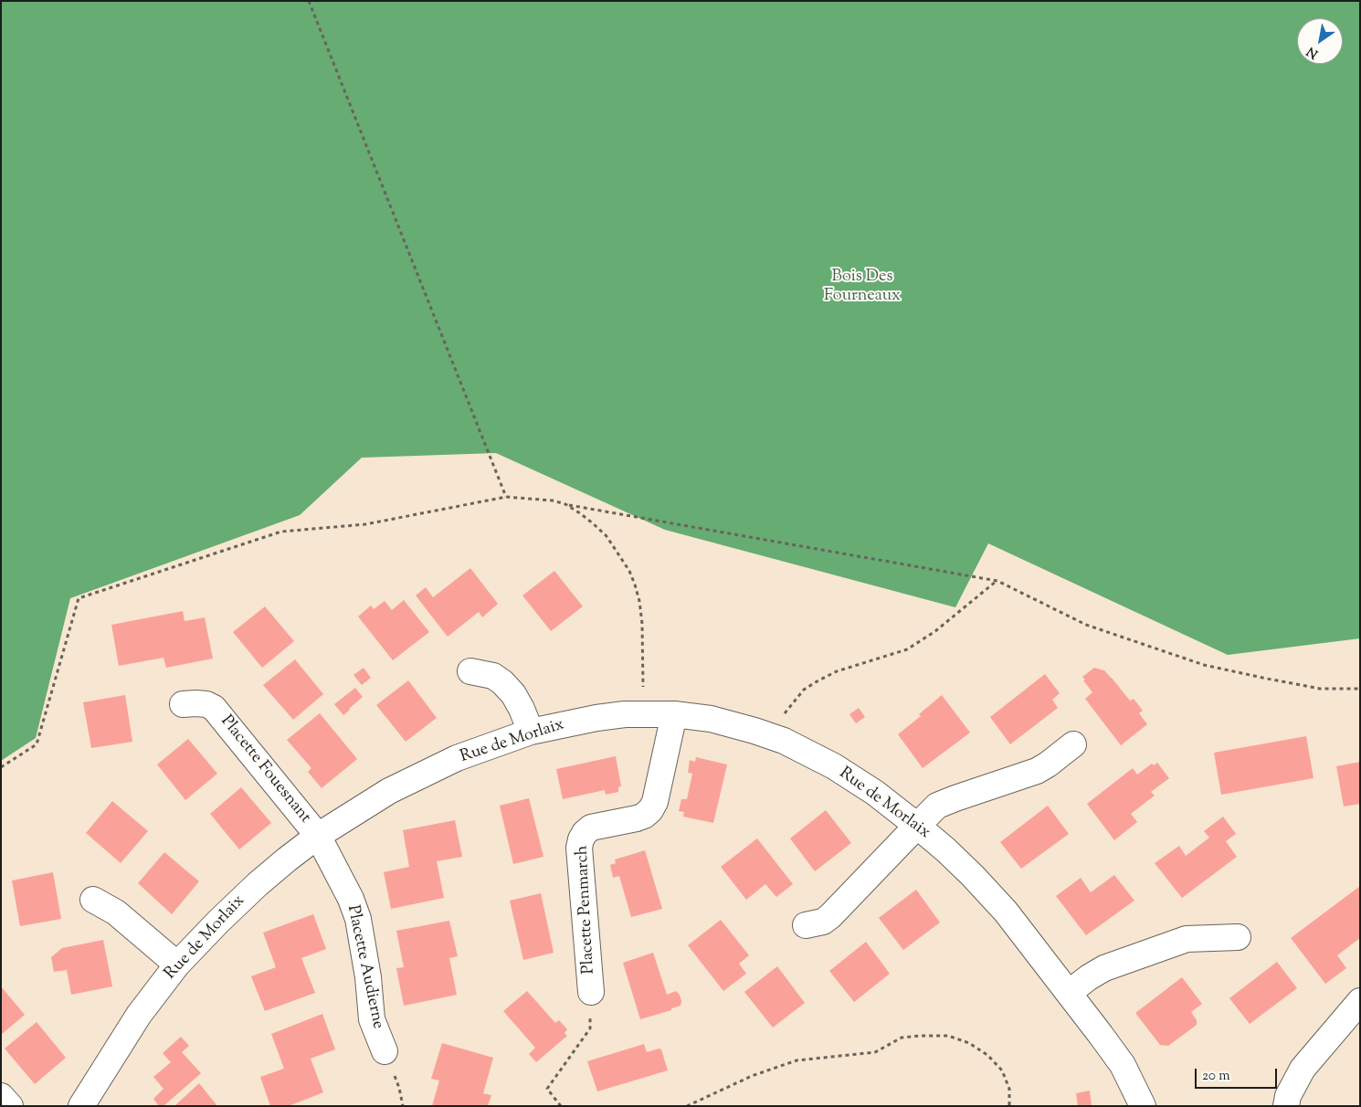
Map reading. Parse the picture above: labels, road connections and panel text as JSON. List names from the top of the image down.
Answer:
{
  "streets": {
    "street": [
      "Rue de Morlaix",
      "Placette Fouesnant",
      "Placette Penmarch",
      "Placette Audierne"
    ]
  },
  "crossings": [
    ["Rue de Morlaix", "Placette Fouesnant"],
    ["Rue de Morlaix", "Placette Penmarch"],
    ["Rue de Morlaix", "Placette Audierne"],
    ["Placette Fouesnant", "Placette Audierne"]
  ],
  "parks": ["Bois Des Fourneaux"],
  "scale_bar": "20 m",
  "north": "bottom left"
}
